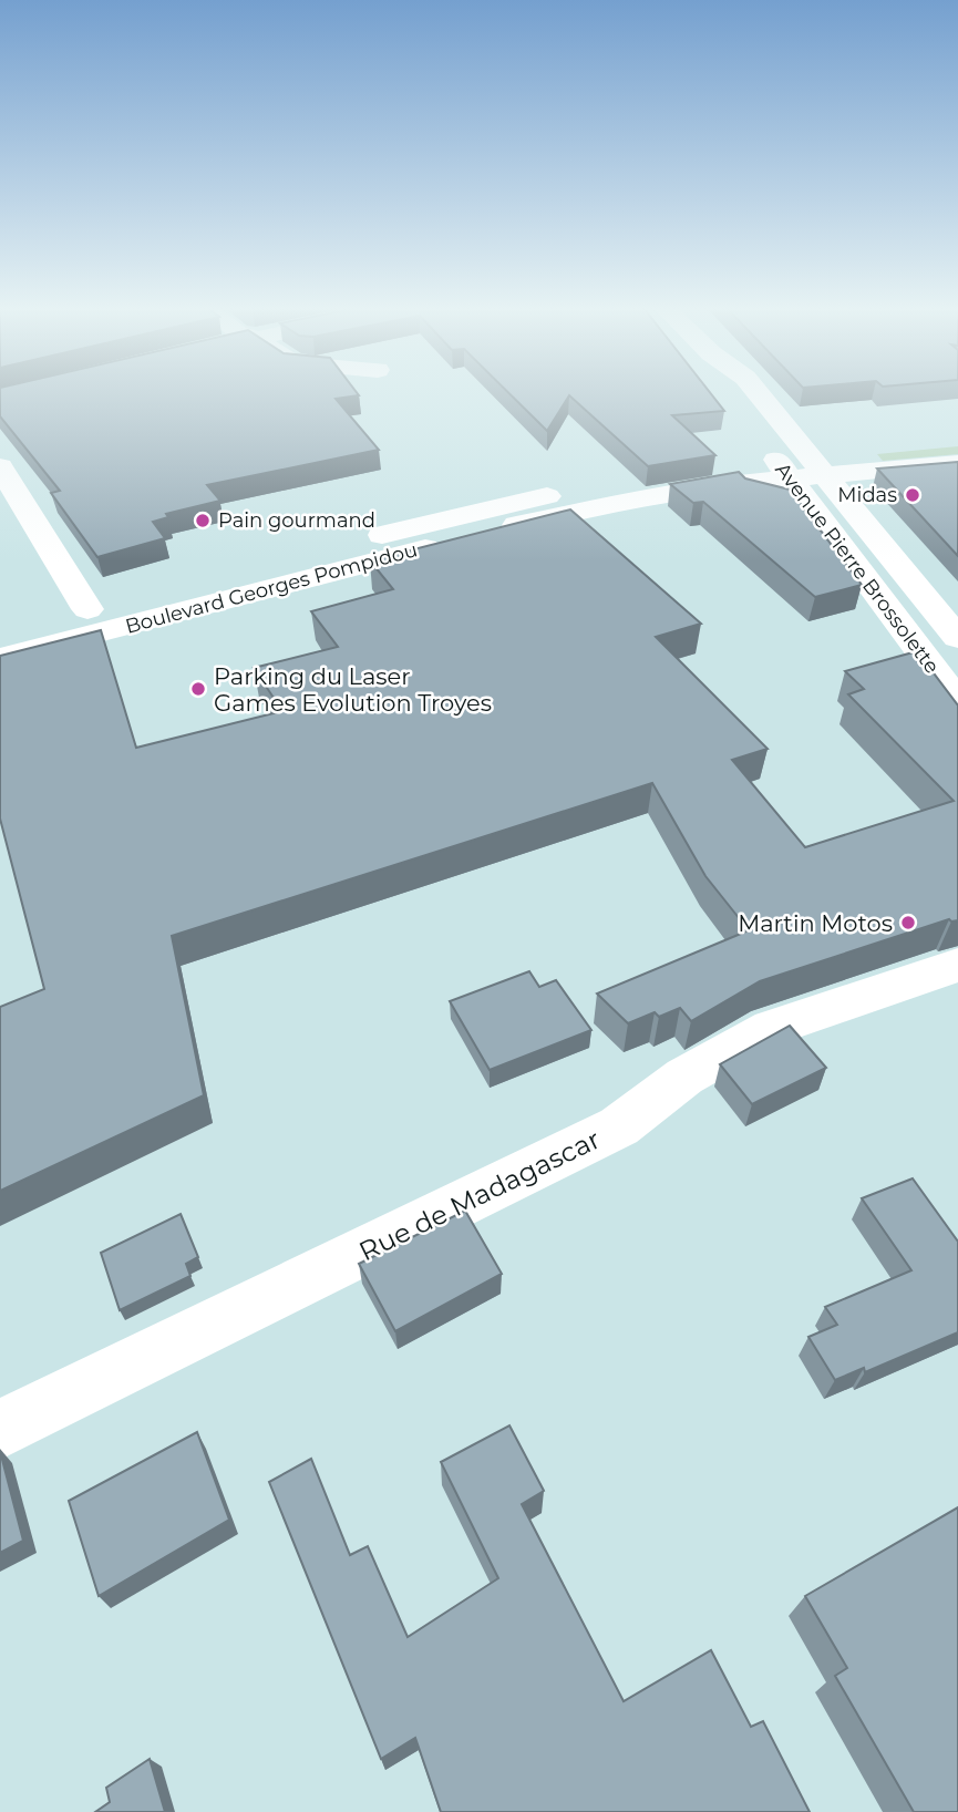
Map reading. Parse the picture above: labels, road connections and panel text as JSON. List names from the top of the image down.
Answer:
{
  "streets": {
    "main road": ["Avenue Pierre Brossolette", "Boulevard Georges Pompidou", "Rue de Madagascar"]
  },
  "crossings": [
    ["Avenue Pierre Brossolette", "Boulevard Georges Pompidou"]
  ],
  "places": [
    "Midas",
    "Pain gourmand",
    "Parking du Laser Games Evolution Troyes",
    "Martin Motos"
  ]
}
